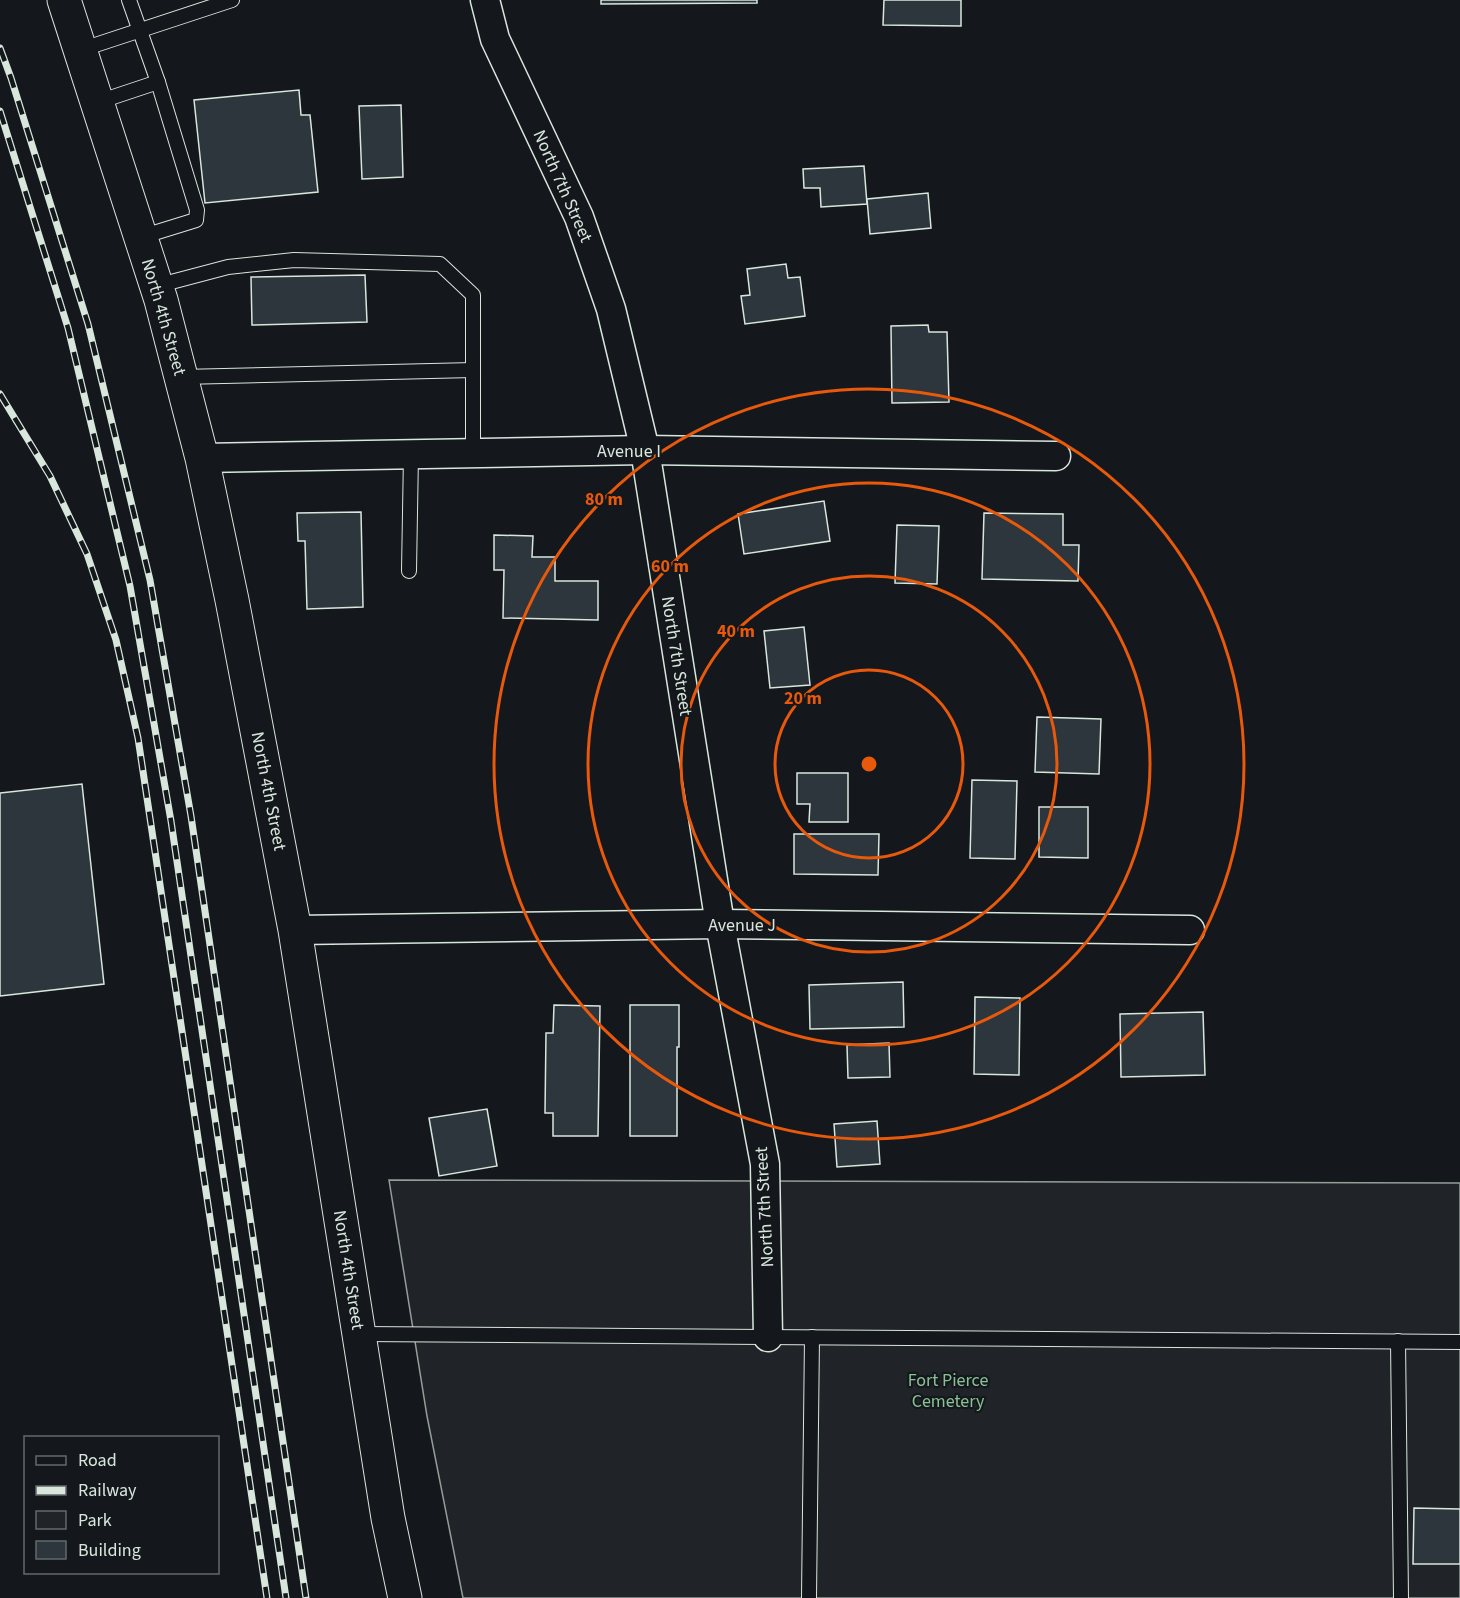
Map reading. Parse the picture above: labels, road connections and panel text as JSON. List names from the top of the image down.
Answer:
{
  "streets": {
    "main road": ["North 4th Street"],
    "street": ["North 7th Street", "Avenue I", "Avenue J"]
  },
  "crossings": [
    ["North 7th Street", "Avenue I"],
    ["North 7th Street", "Avenue J"],
    ["North 4th Street", "Avenue I"],
    ["North 4th Street", "Avenue J"]
  ],
  "parks": ["Fort Pierce Cemetery"],
  "legend": [
    "Road",
    "Railway",
    "Park",
    "Building"
  ],
  "rings": [
    "80 m",
    "60 m",
    "40 m",
    "20 m"
  ]
}
